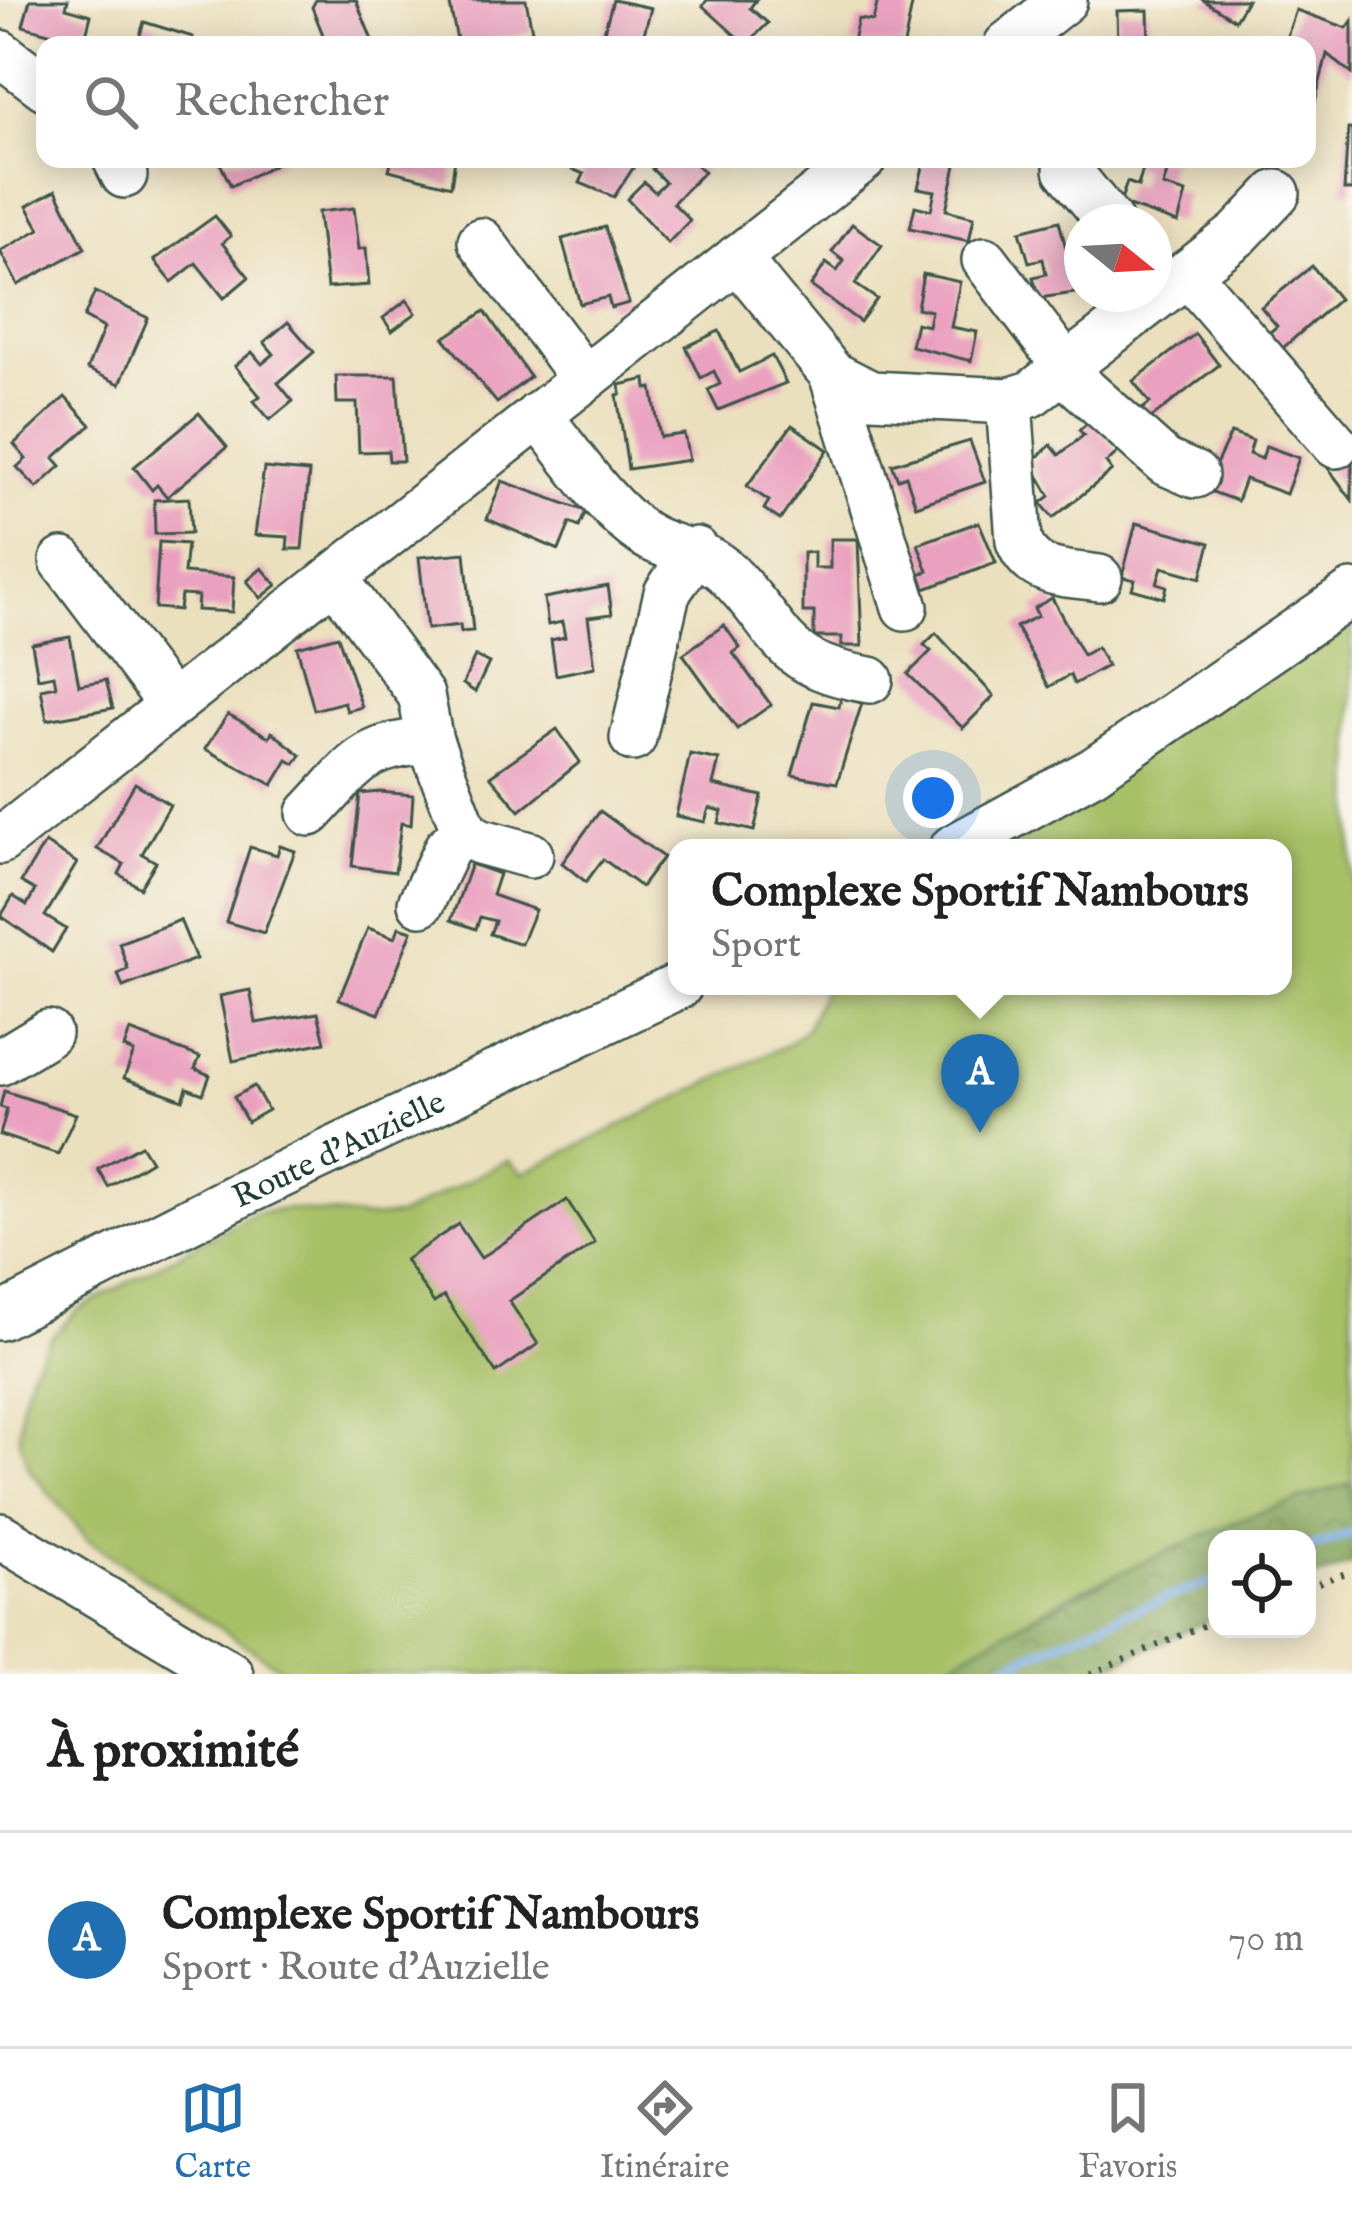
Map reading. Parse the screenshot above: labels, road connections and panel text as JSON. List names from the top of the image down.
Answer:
{
  "streets": {
    "street": ["Route d'Auzielle"]
  },
  "north": "right",
  "page": {
    "search": "Rechercher",
    "popup": ["Complexe Sportif Nambours", "Sport"],
    "pins": "A",
    "heading": "À proximité",
    "list": [
      {
        "mark": "A",
        "name": "Complexe Sportif Nambours",
        "note": "Sport · Route d'Auzielle",
        "value": "70 m"
      }
    ],
    "nav": ["Carte", "Itinéraire", "Favoris"]
  }
}
